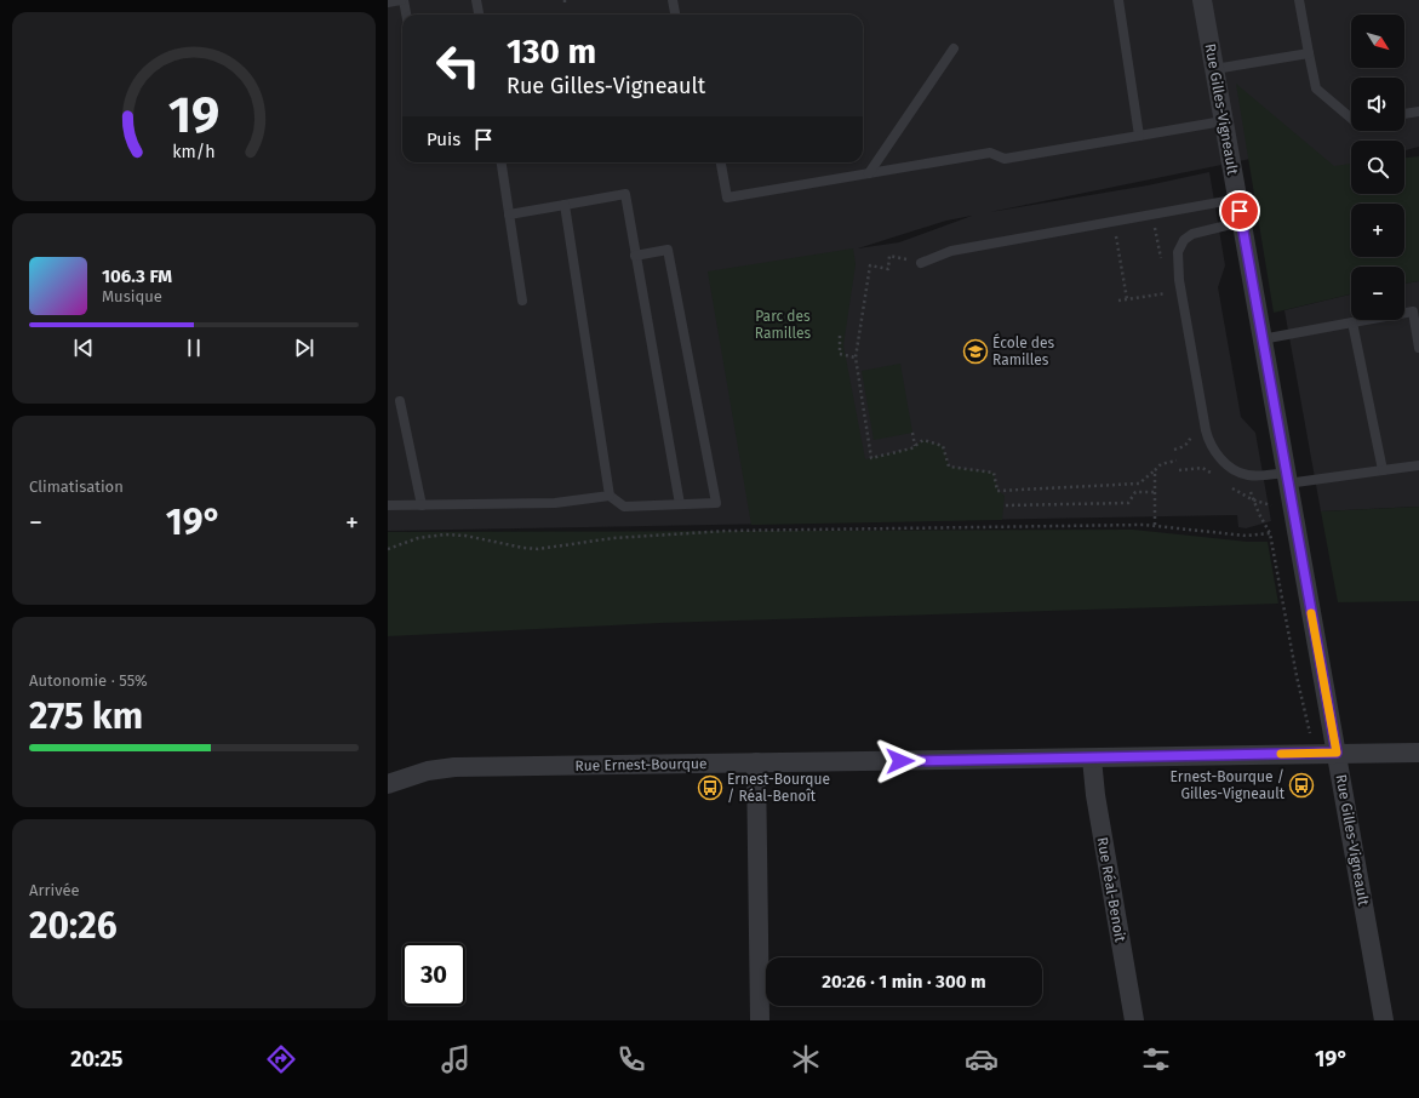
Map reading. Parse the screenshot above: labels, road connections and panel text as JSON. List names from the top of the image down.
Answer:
{
  "streets": {
    "street": ["Rue Gilles-Vigneault", "Rue Ernest-Bourque", "Rue Réal-Benoit"]
  },
  "crossings": [
    ["Rue Gilles-Vigneault", "Rue Ernest-Bourque"],
    ["Rue Ernest-Bourque", "Rue Réal-Benoit"]
  ],
  "parks": ["Parc des Ramilles"],
  "places": {
    "school or university": ["École des Ramilles"],
    "bus stop": ["Ernest-Bourque / Gilles-Vigneault", "Ernest-Bourque / Réal-Benoît"]
  },
  "north": "bottom right",
  "page": {
    "map_buttons": ["+", "−"],
    "turn": ["130 m", "Rue Gilles-Vigneault"],
    "then": "Puis",
    "song": ["106.3 FM", "Musique"],
    "tile": [
      "Climatisation",
      ["Autonomie · 55%", "275 km"],
      ["Arrivée", "20:26"]
    ],
    "heat": ["−", "19°", "+"],
    "limit": "30",
    "trip": "20:26 · 1 min · 300 m",
    "tabs": ["20:25", "19°"],
    "gauge": ["19", "km/h"]
  }
}
